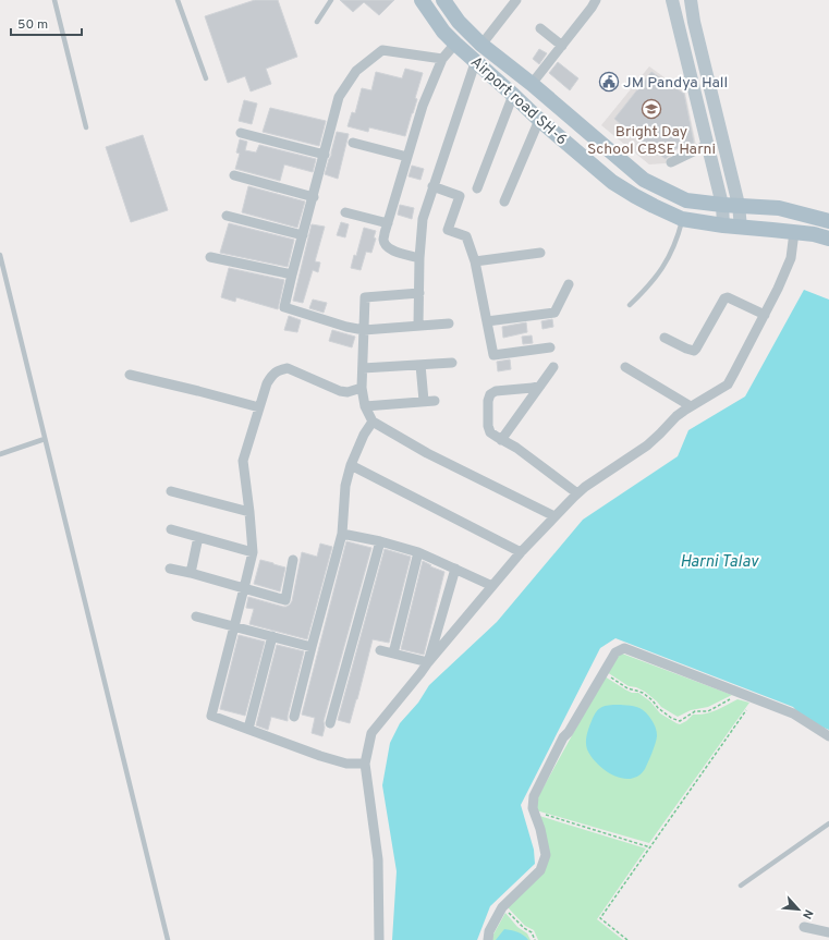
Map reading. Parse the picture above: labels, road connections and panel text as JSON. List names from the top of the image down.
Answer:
{
  "streets": {
    "main road": ["Airport road SH-6"]
  },
  "water": ["Harni Talav"],
  "places": {
    "public building": ["JM Pandya Hall"],
    "school or university": ["Bright Day School CBSE Harni"]
  },
  "scale_bar": "50 m",
  "north": "bottom right"
}
